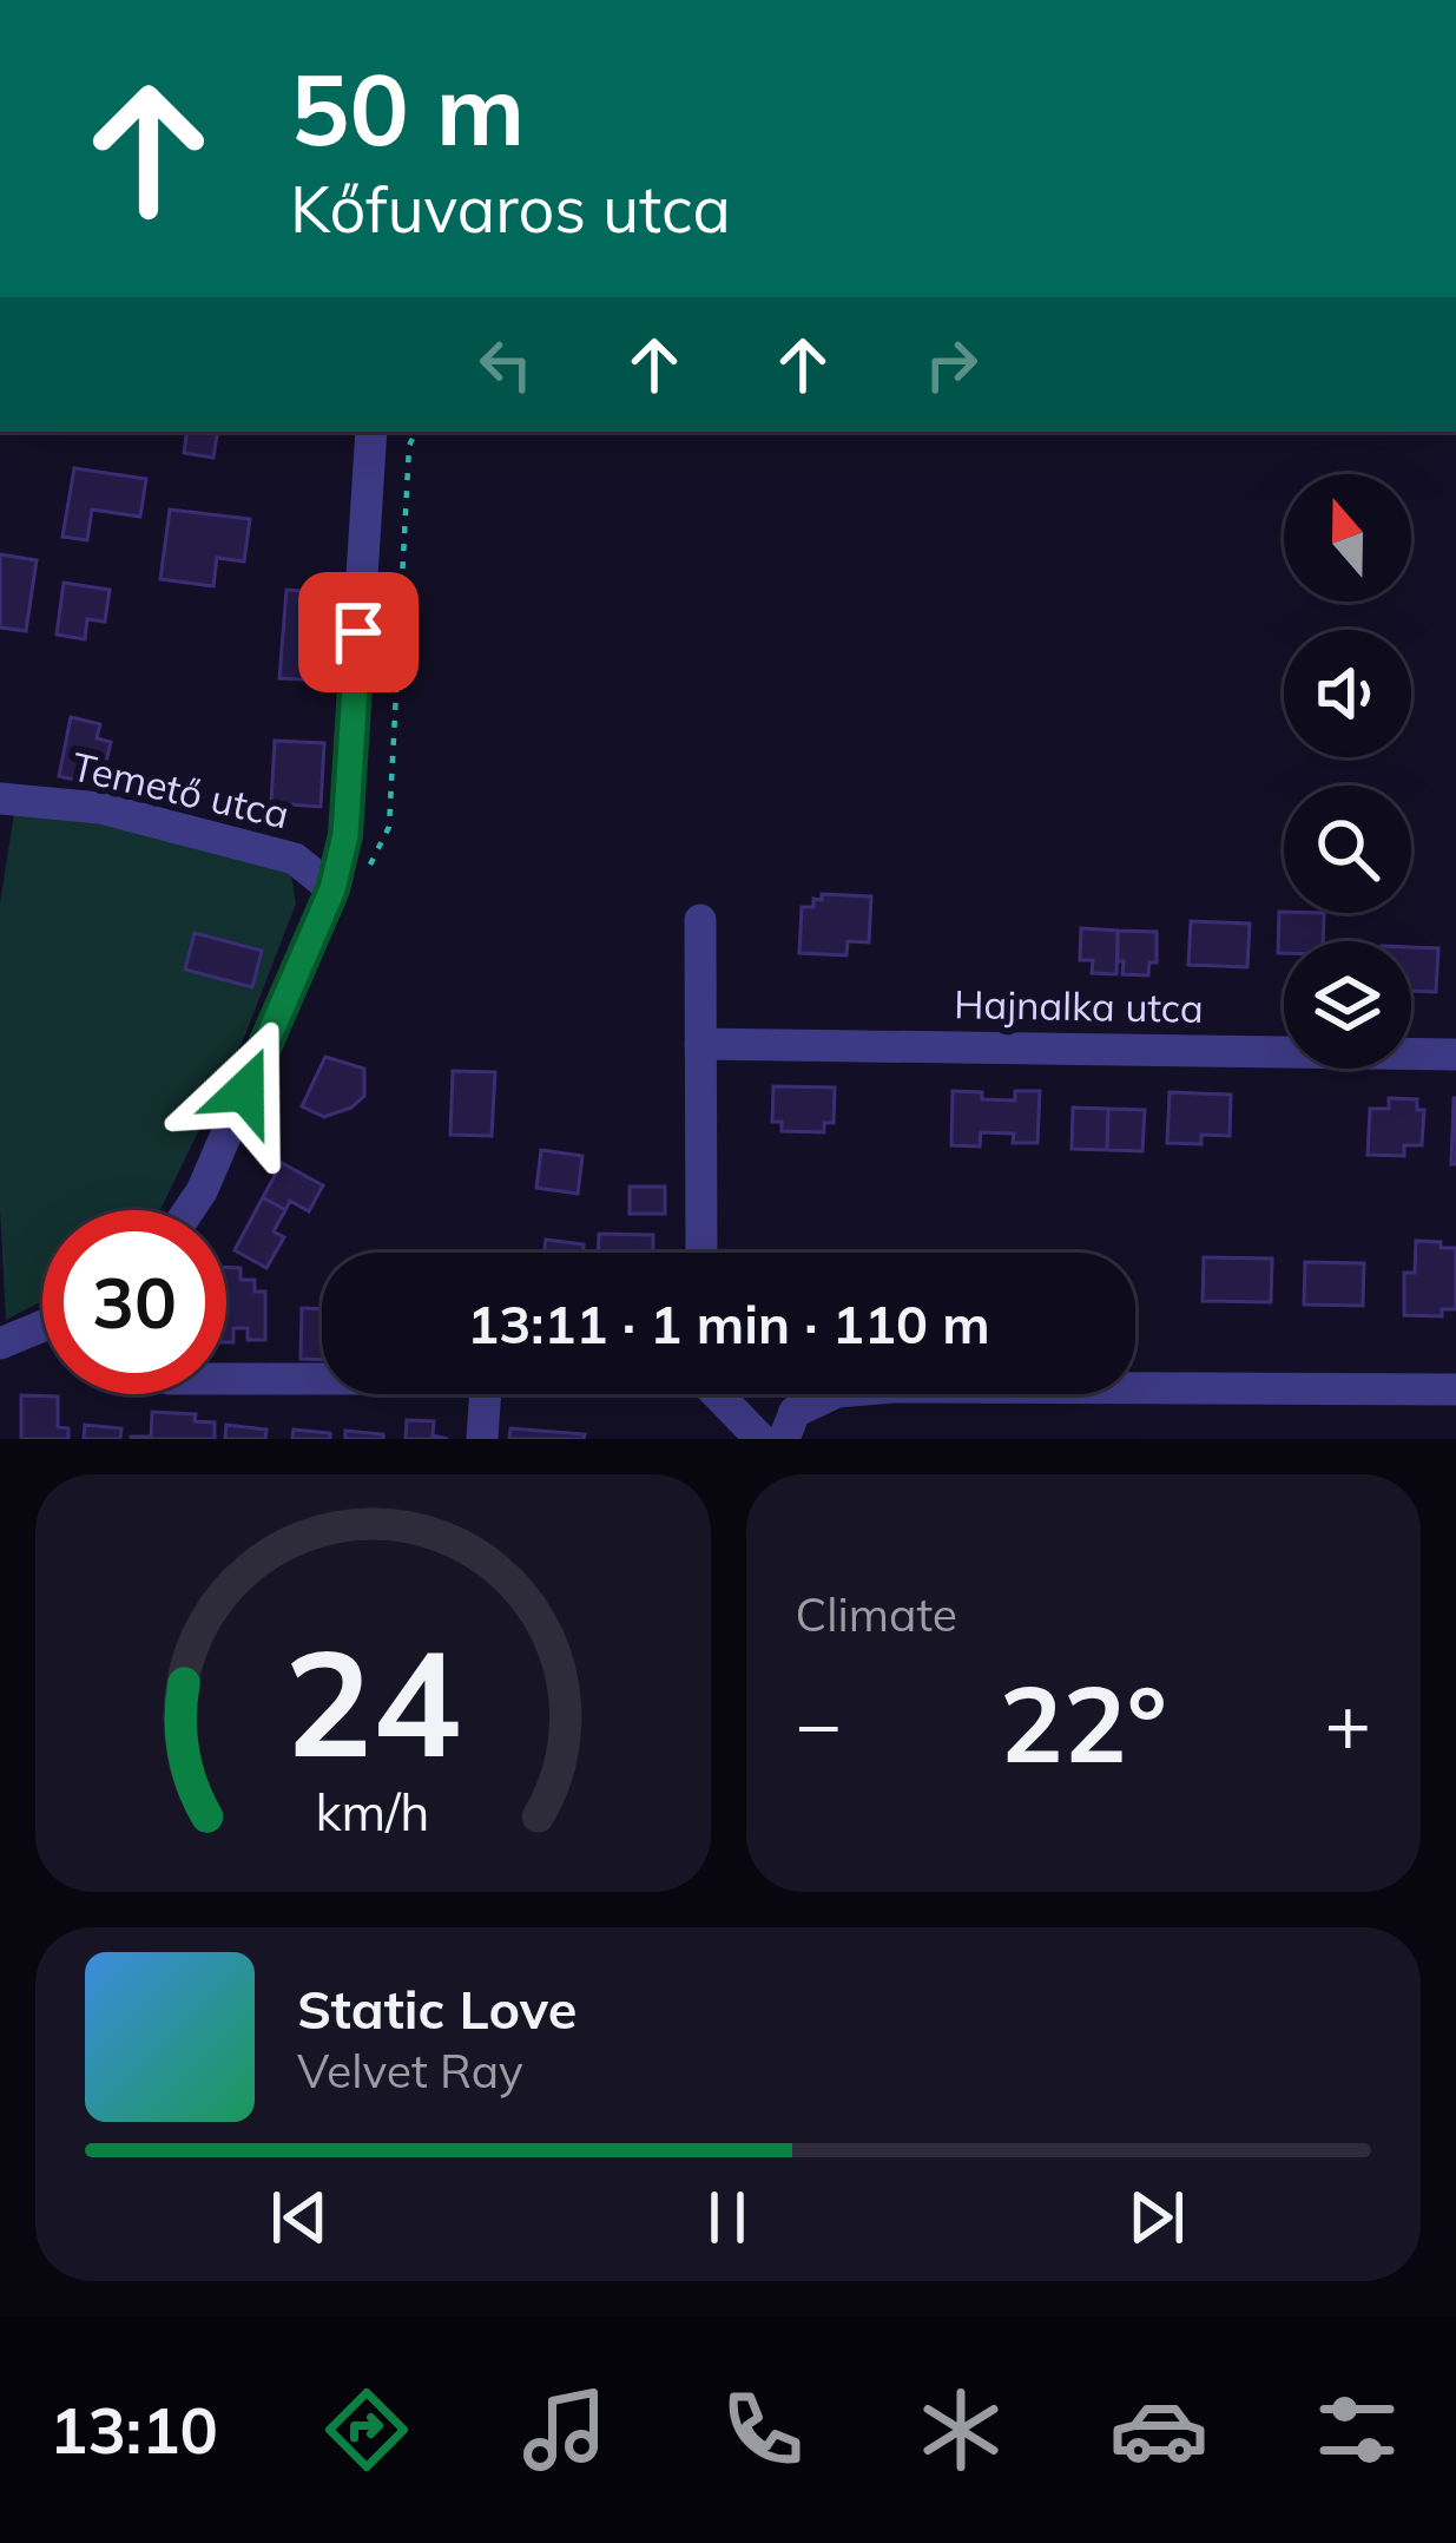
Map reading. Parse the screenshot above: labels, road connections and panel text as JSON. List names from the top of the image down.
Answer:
{
  "streets": {
    "street": ["Temető utca", "Hajnalka utca"]
  },
  "north": "top",
  "page": {
    "turn": ["50 m", "Kőfuvaros utca"],
    "limit": "30",
    "trip": "13:11 · 1 min · 110 m",
    "tile": "Climate",
    "heat": ["−", "22°", "+"],
    "song": ["Static Love", "Velvet Ray"],
    "tabs": "13:10",
    "gauge": ["24", "km/h"]
  }
}
